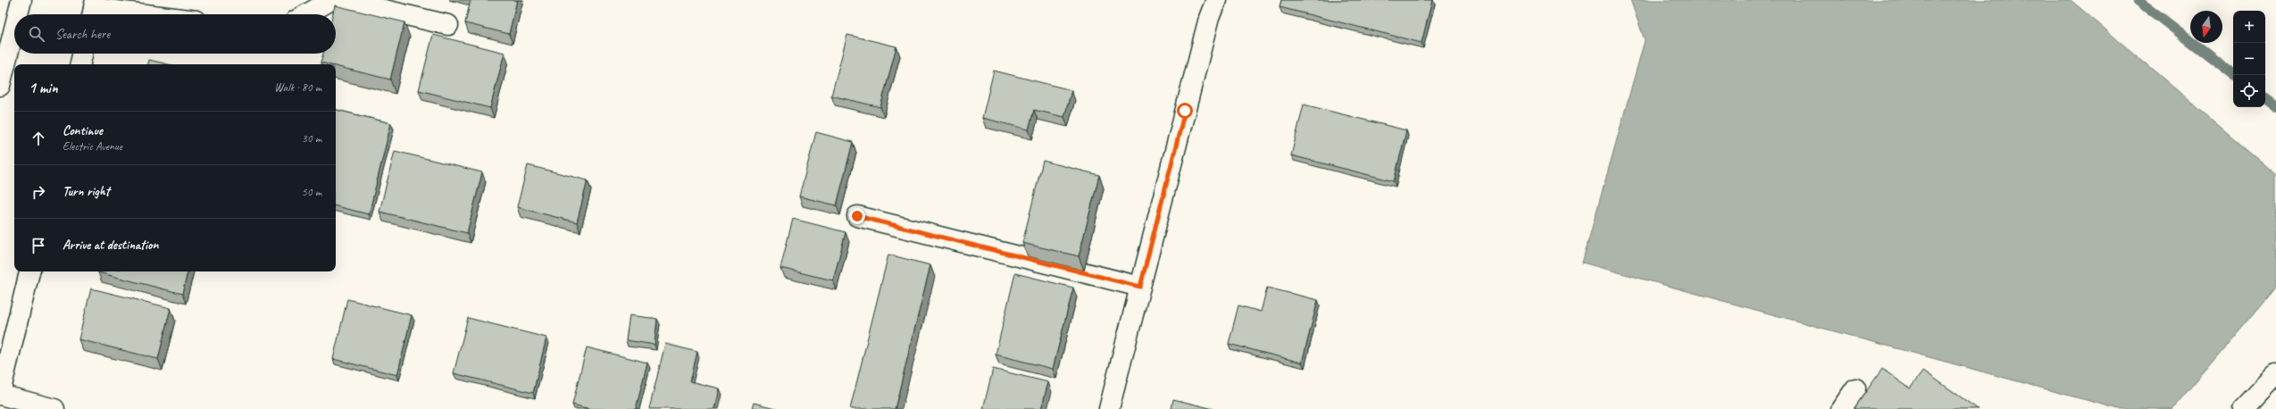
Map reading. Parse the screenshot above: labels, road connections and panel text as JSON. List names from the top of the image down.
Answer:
{
  "north": "bottom",
  "page": {
    "map_buttons": ["+", "−"],
    "search": "Search here",
    "heading": ["1 min", "Walk · 80 m"],
    "list": [
      ["Continue", "Electric Avenue", "30 m"],
      ["Turn right", "50 m"],
      "Arrive at destination"
    ]
  }
}
